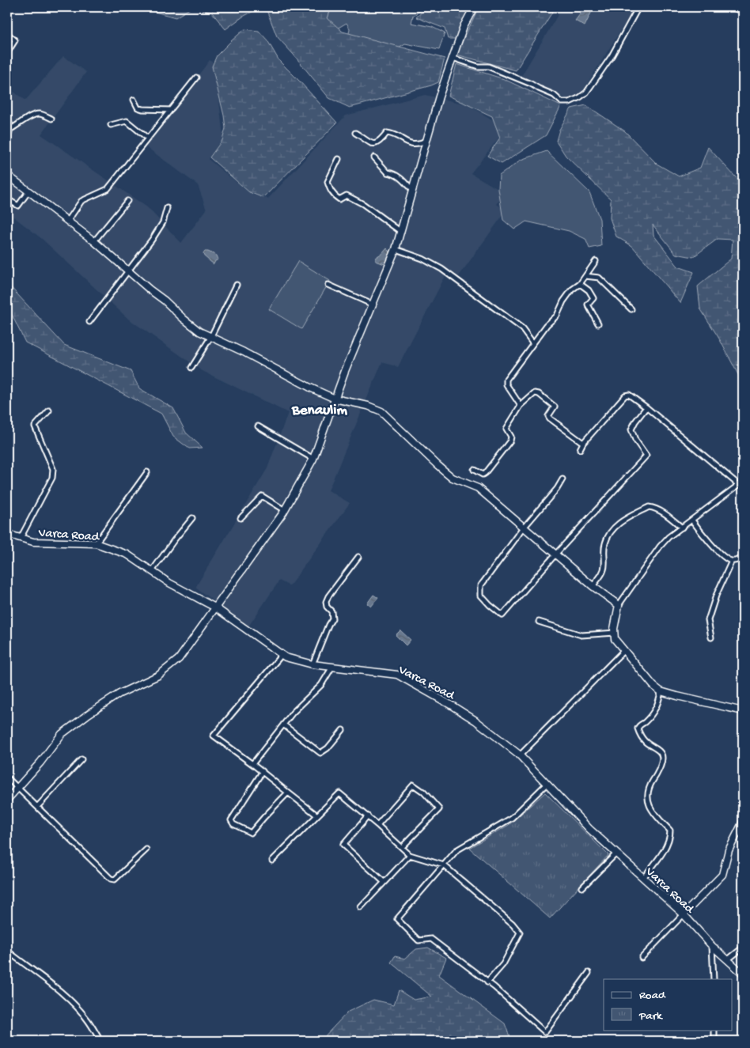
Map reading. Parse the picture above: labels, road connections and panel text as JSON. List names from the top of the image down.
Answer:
{
  "streets": {
    "street": ["Varca Road"]
  },
  "districts": ["Benaulim"],
  "legend": ["Road", "Park"]
}
